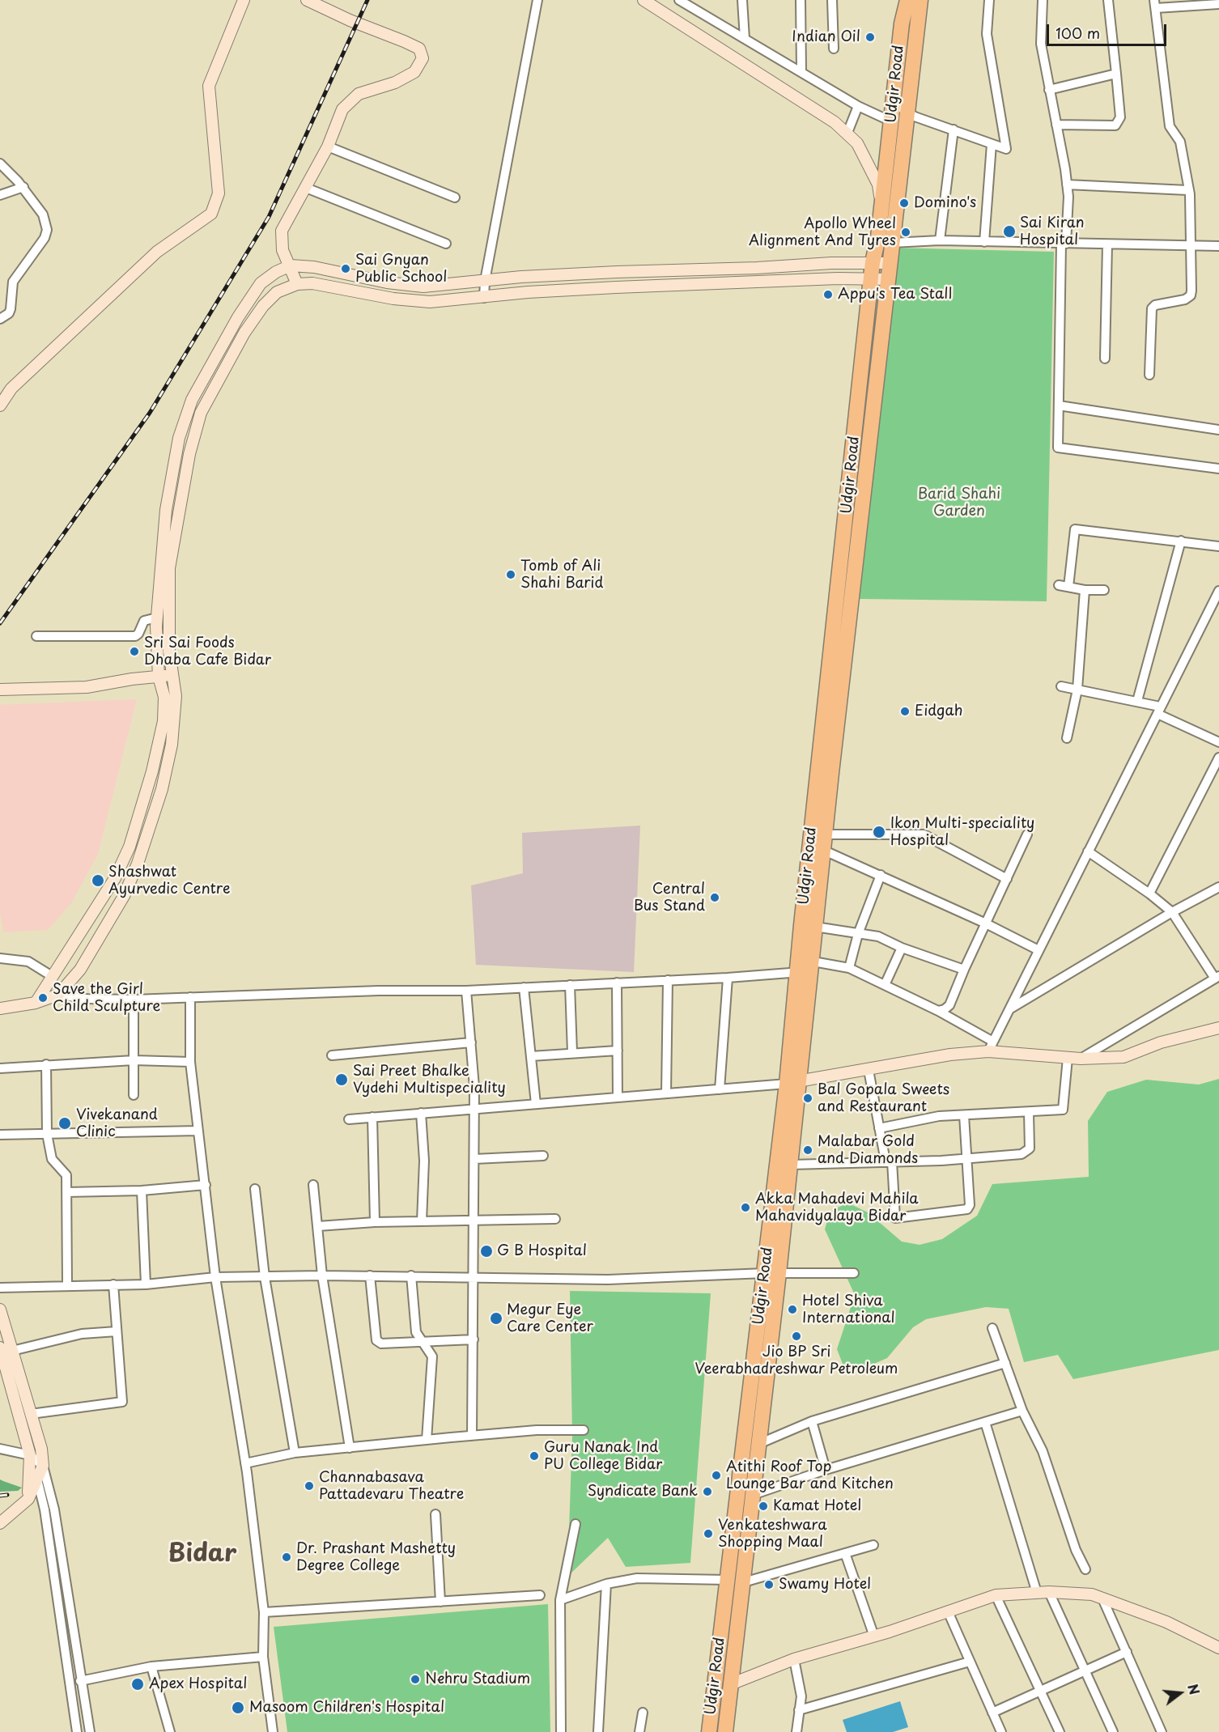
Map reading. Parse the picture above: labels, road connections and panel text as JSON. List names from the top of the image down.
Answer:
{
  "streets": {
    "highway": ["Udgir Road"]
  },
  "districts": ["Bidar"],
  "parks": ["Barid Shahi Garden"],
  "places": [
    "Indian Oil",
    "Domino's",
    "Sai Kiran Hospital",
    "Apollo Wheel Alignment And Tyres",
    "Sai Gnyan Public School",
    "Appu's Tea Stall",
    "Tomb of Ali Shahi Barid",
    "Sri Sai Foods Dhaba Cafe Bidar",
    "Eidgah",
    "Ikon Multi-speciality Hospital",
    "Shashwat Ayurvedic Centre",
    "Central Bus Stand",
    "Save the Girl Child Sculpture",
    "Sai Preet Bhalke Vydehi Multispeciality",
    "Bal Gopala Sweets and Restaurant",
    "Vivekanand Clinic",
    "Malabar Gold and Diamonds",
    "Akka Mahadevi Mahila Mahavidyalaya Bidar",
    "G B Hospital",
    "Hotel Shiva International",
    "Megur Eye Care Center",
    "Jio BP Sri Veerabhadreshwar Petroleum",
    "Guru Nanak Ind PU College Bidar",
    "Atithi Roof Top Lounge Bar and Kitchen",
    "Channabasava Pattadevaru Theatre",
    "Syndicate Bank",
    "Kamat Hotel",
    "Venkateshwara Shopping Maal",
    "Dr. Prashant Mashetty Degree College",
    "Swamy Hotel",
    "Nehru Stadium",
    "Apex Hospital",
    "Masoom Children's Hospital"
  ],
  "scale_bar": "100 m",
  "north": "right"
}
